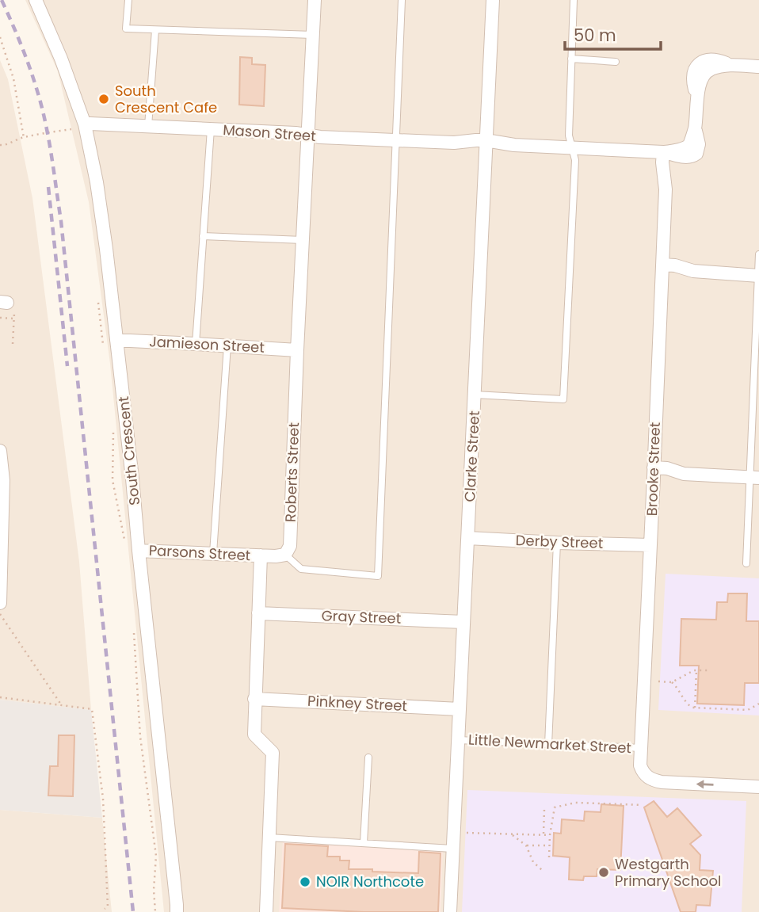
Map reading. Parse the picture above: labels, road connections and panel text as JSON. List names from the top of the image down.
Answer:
{
  "streets": {
    "street": [
      "Mason Street",
      "Jamieson Street",
      "South Crescent",
      "Clarke Street",
      "Brooke Street",
      "Roberts Street",
      "Derby Street",
      "Parsons Street",
      "Gray Street",
      "Pinkney Street"
    ],
    "lane": ["Little Newmarket Street"]
  },
  "crossings": [
    ["Mason Street", "South Crescent"],
    ["Mason Street", "Clarke Street"],
    ["Mason Street", "Brooke Street"],
    ["Mason Street", "Roberts Street"],
    ["Jamieson Street", "South Crescent"],
    ["Jamieson Street", "Roberts Street"],
    ["South Crescent", "Parsons Street"],
    ["Clarke Street", "Derby Street"],
    ["Clarke Street", "Gray Street"],
    ["Clarke Street", "Pinkney Street"],
    ["Clarke Street", "Little Newmarket Street"],
    ["Brooke Street", "Derby Street"],
    ["Brooke Street", "Little Newmarket Street"]
  ],
  "places": ["South Crescent Cafe", "Westgarth Primary School", "NOIR Northcote"],
  "scale_bar": "50 m"
}
